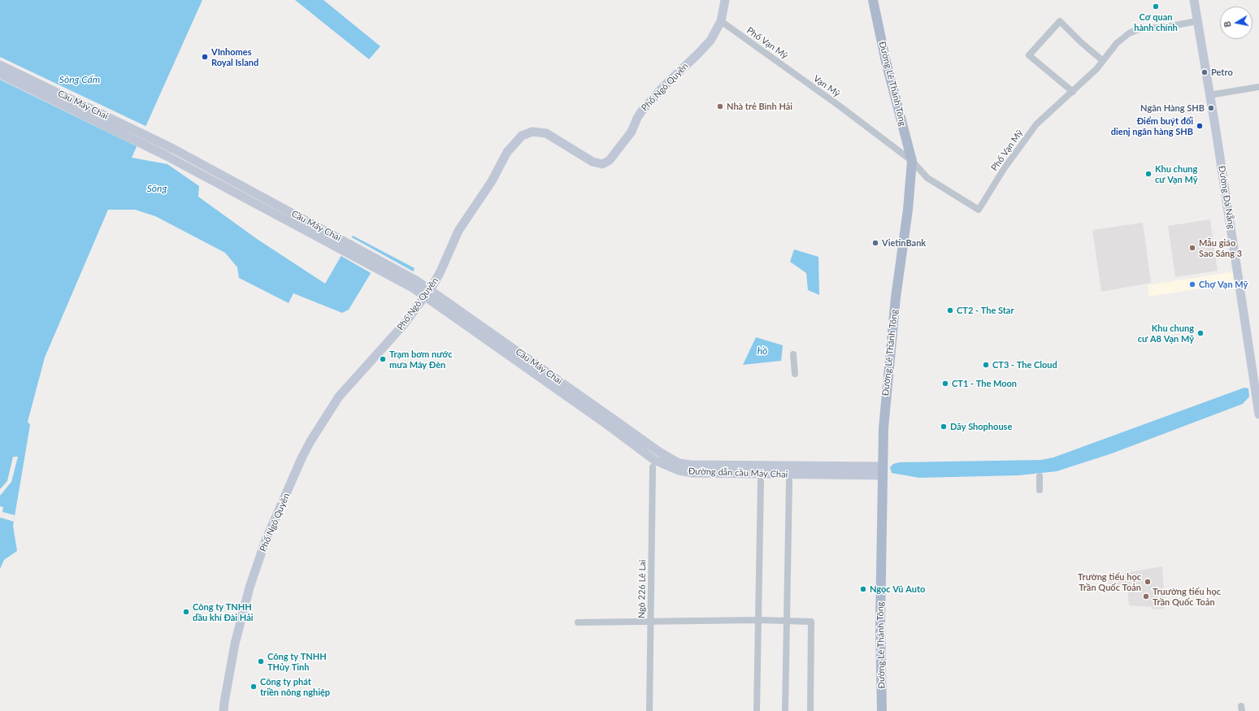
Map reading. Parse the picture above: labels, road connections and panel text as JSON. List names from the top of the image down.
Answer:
{
  "streets": {
    "main road": ["Đường Lê Thánh Tông"],
    "street": [
      "Phố Vạn Mỹ",
      "Vạn Mỹ",
      "Phố Ngô Quyền",
      "Cầu Máy Chai",
      "Đường Đà Nẵng",
      "Đường dẫn cầu Máy Chai",
      "Ngõ 226 Lê Lai"
    ]
  },
  "crossings": [
    ["Phố Vạn Mỹ", "Đường Lê Thánh Tông"],
    ["Phố Vạn Mỹ", "Vạn Mỹ"],
    ["Phố Vạn Mỹ", "Phố Ngô Quyền"],
    ["Phố Vạn Mỹ", "Đường Đà Nẵng"],
    ["Đường Lê Thánh Tông", "Đường dẫn cầu Máy Chai"],
    ["Cầu Máy Chai", "Đường dẫn cầu Máy Chai"]
  ],
  "water": ["Sông Cấm", "Sông", "hồ"],
  "places": [
    "Cơ quan hành chính",
    "VInhomes Royal Island",
    "Petro",
    "Nhà trẻ Bình Hải",
    "Ngân Hàng SHB",
    "Điểm buýt đối dienj ngân hàng SHB",
    "Khu chung cư Vạn Mỹ",
    "VietinBank",
    "Mẫu giáo Sao Sáng 3",
    "Chợ Vạn Mỹ",
    "CT2 - The Star",
    "Khu chung cư A8 Vạn Mỹ",
    "Trạm bơm nước mưa Máy Đèn",
    "CT3 - The Cloud",
    "CT1 - The Moon",
    "Dãy Shophouse",
    "Trường tiểu học Trần Quốc Toản",
    "Ngọc Vũ Auto",
    "Truường tiểu học Trần Quốc Toản",
    "Công ty TNHH dầu khí Đài Hải",
    "Công ty TNHH THủy Tinh",
    "Công ty phát triền nông nghiệp"
  ],
  "north": "left"
}
